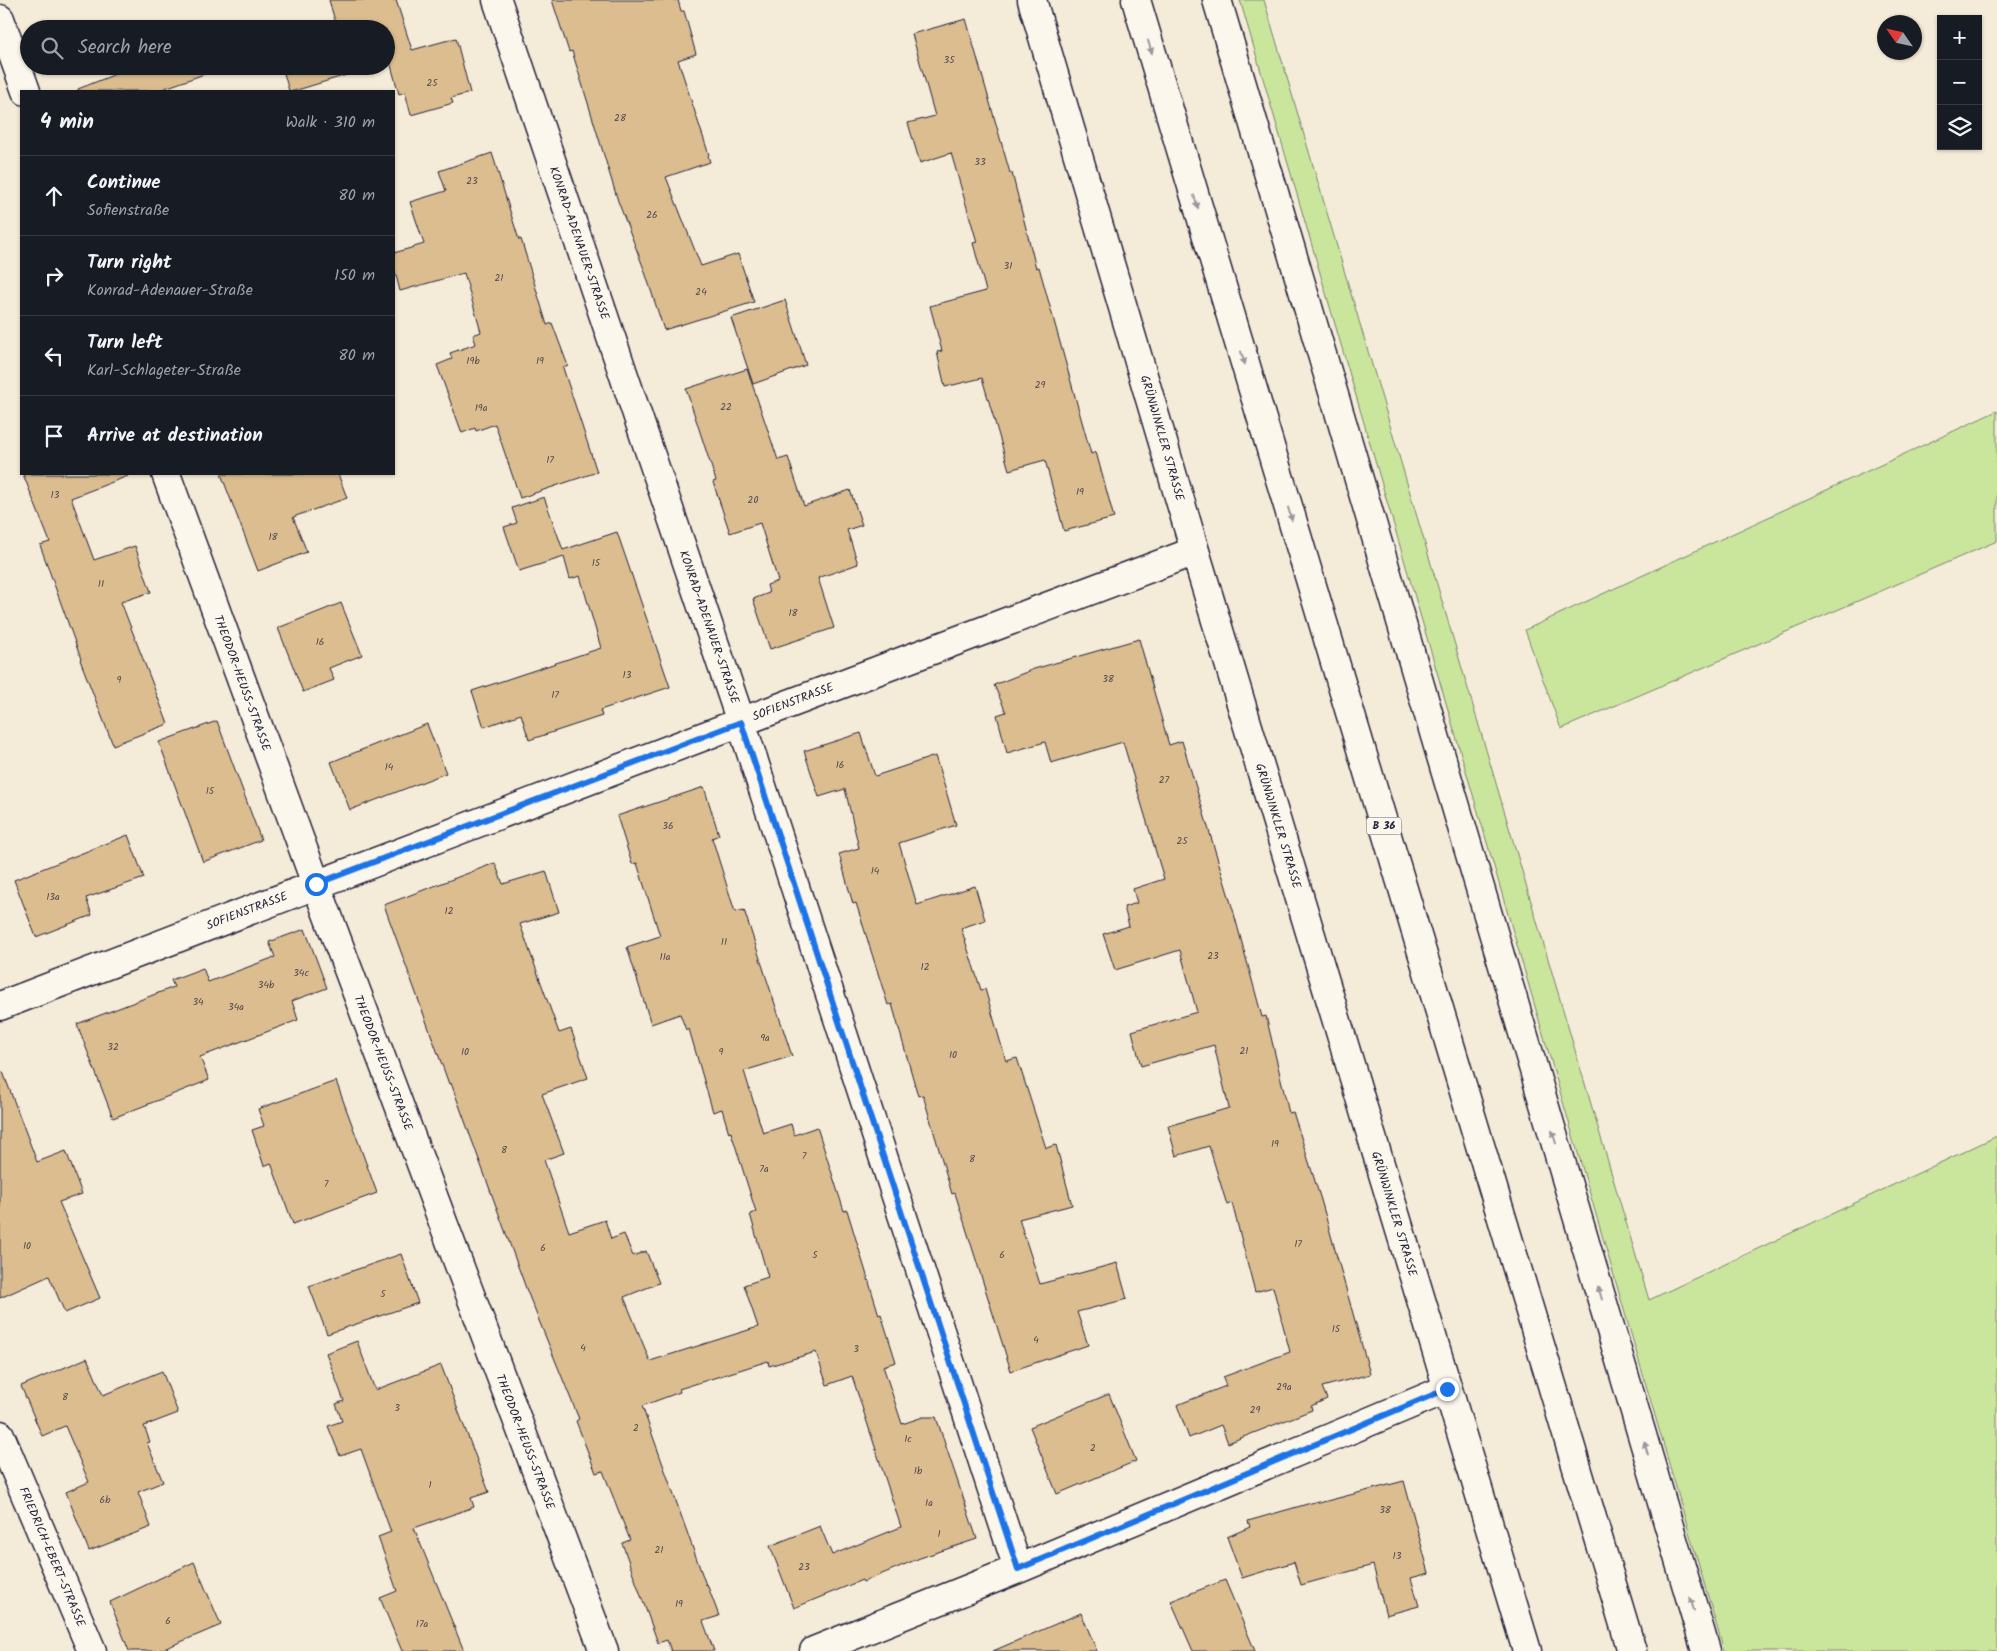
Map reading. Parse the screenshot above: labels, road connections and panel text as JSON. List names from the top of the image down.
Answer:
{
  "streets": {
    "street": [
      "KONRAD-ADENAUER-STRASSE",
      "GRÜNWINKLER STRASSE",
      "THEODOR-HEUSS-STRASSE",
      "SOFIENSTRASSE",
      "B 36",
      "FRIEDRICH-EBERT-STRASSE"
    ]
  },
  "crossings": [
    ["KONRAD-ADENAUER-STRASSE", "SOFIENSTRASSE"],
    ["GRÜNWINKLER STRASSE", "SOFIENSTRASSE"],
    ["THEODOR-HEUSS-STRASSE", "SOFIENSTRASSE"]
  ],
  "house_numbers": [
    "35",
    "25",
    "28",
    "33",
    "23",
    "26",
    "31",
    "21",
    "24",
    "19b",
    "19",
    "29",
    "22",
    "19a",
    "17",
    "19",
    "13",
    "20",
    "18",
    "15",
    "11",
    "18",
    "16",
    "13",
    "38",
    "9",
    "17",
    "16",
    "14",
    "27",
    "15",
    "36",
    "25",
    "14",
    "13a",
    "12",
    "11",
    "23",
    "11a",
    "12",
    "34c",
    "34b",
    "34",
    "34a",
    "9a",
    "32",
    "21",
    "10",
    "9",
    "10",
    "19",
    "8",
    "7",
    "8",
    "7a",
    "7",
    "17",
    "10",
    "6",
    "5",
    "6",
    "5",
    "15",
    "4",
    "4",
    "3",
    "29a",
    "8",
    "3",
    "29",
    "2",
    "1c",
    "2",
    "1b",
    "1",
    "6b",
    "1a",
    "38",
    "1",
    "21",
    "13",
    "23",
    "19",
    "6",
    "17a"
  ],
  "north": "top left",
  "page": {
    "map_buttons": ["+", "−"],
    "search": "Search here",
    "heading": ["4 min", "Walk · 310 m"],
    "list": [
      ["Continue", "Sofienstraße", "80 m"],
      ["Turn right", "Konrad-Adenauer-Straße", "150 m"],
      ["Turn left", "Karl-Schlageter-Straße", "80 m"],
      "Arrive at destination"
    ]
  }
}
